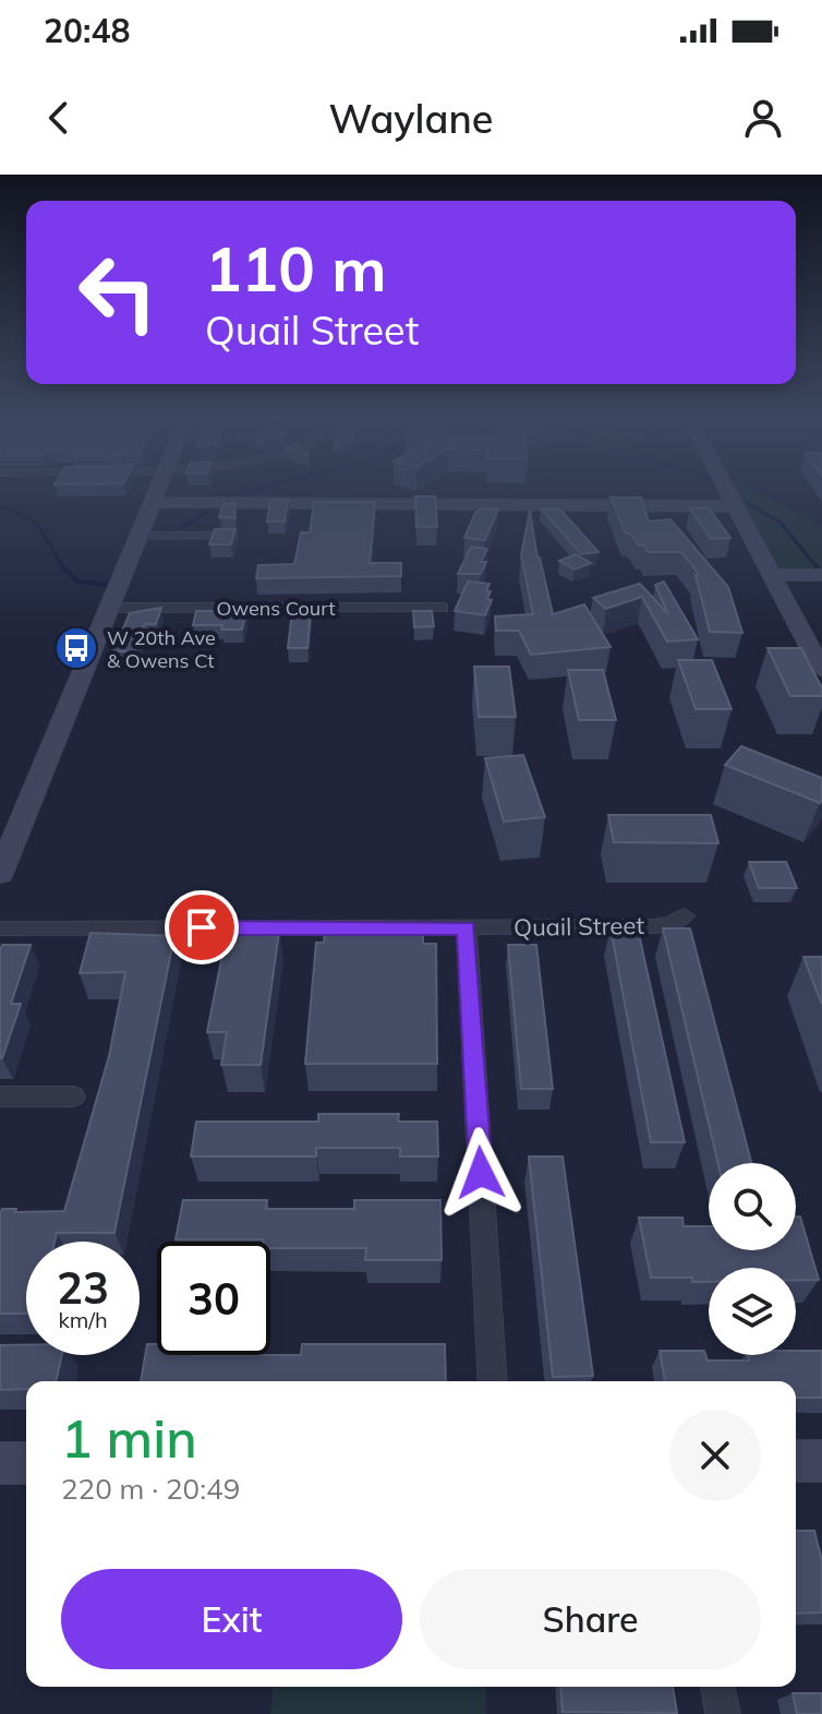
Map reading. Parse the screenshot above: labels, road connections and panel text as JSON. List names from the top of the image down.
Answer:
{
  "streets": {
    "street": ["Owens Court", "Quail Street"]
  },
  "places": {
    "bus stop": ["W 20th Ave & Owens Ct"]
  },
  "page": {
    "status": "20:48",
    "header": "Waylane",
    "turn": ["110 m", "Quail Street"],
    "speed": "23 km/h",
    "limit": "30",
    "heading": ["1 min", "220 m · 20:49"],
    "buttons": ["Exit", "Share"]
  }
}
